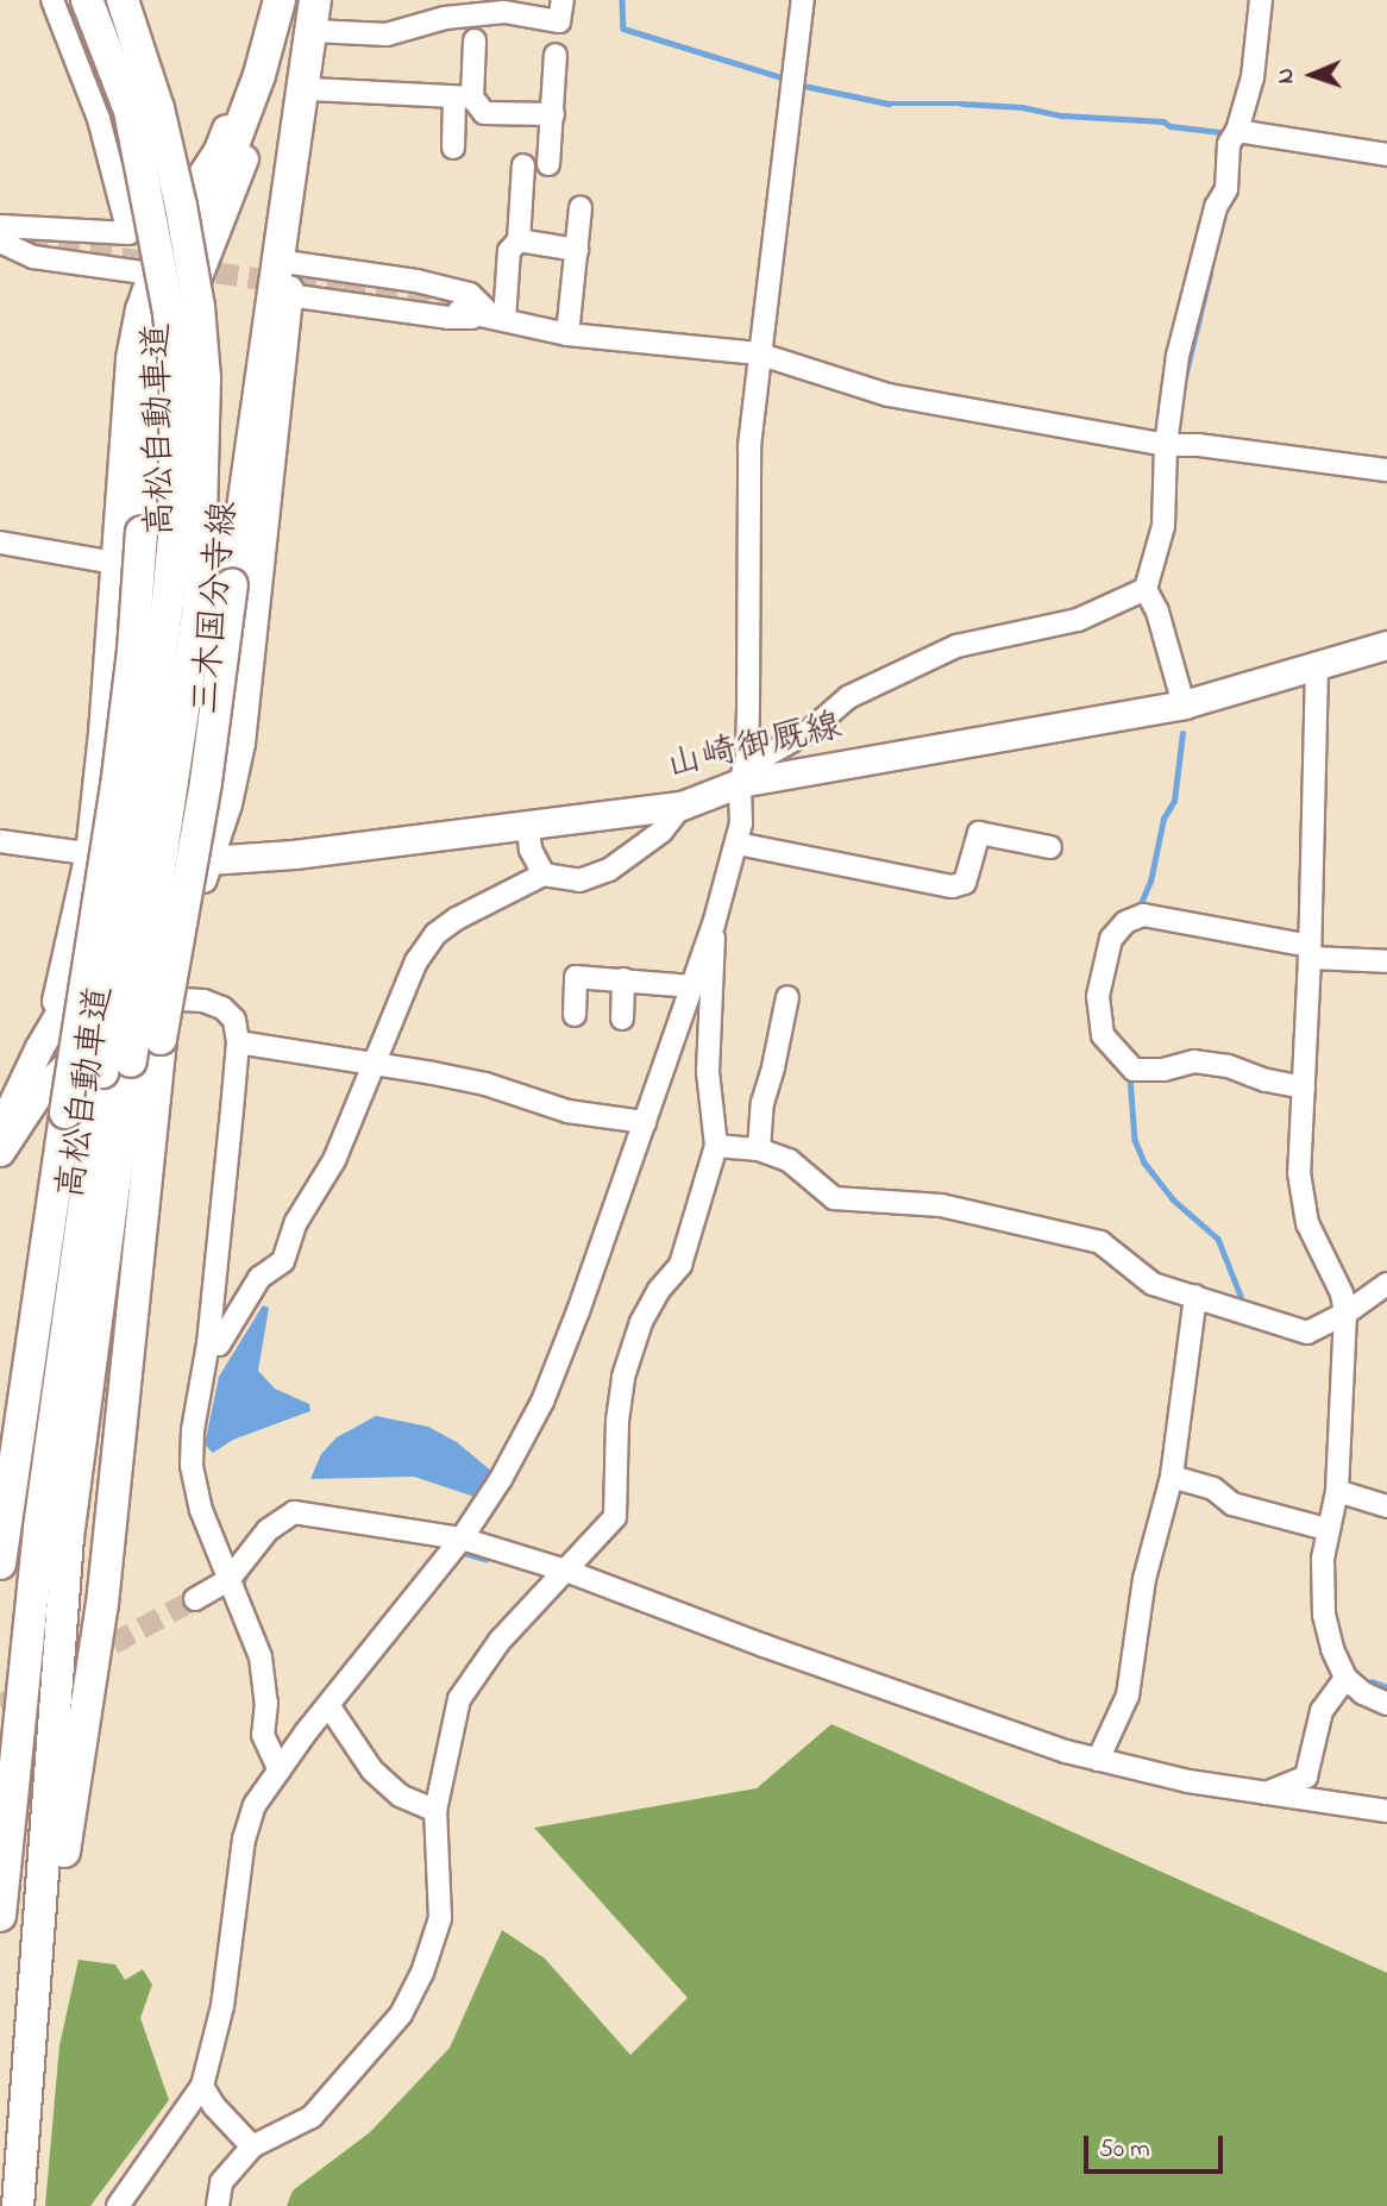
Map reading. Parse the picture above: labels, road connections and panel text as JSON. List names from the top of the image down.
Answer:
{
  "streets": {
    "highway": ["高松自動車道"],
    "main road": ["三木国分寺線", "山崎御厩線"]
  },
  "crossings": [
    ["三木国分寺線", "山崎御厩線"]
  ],
  "scale_bar": "50 m",
  "north": "left"
}
